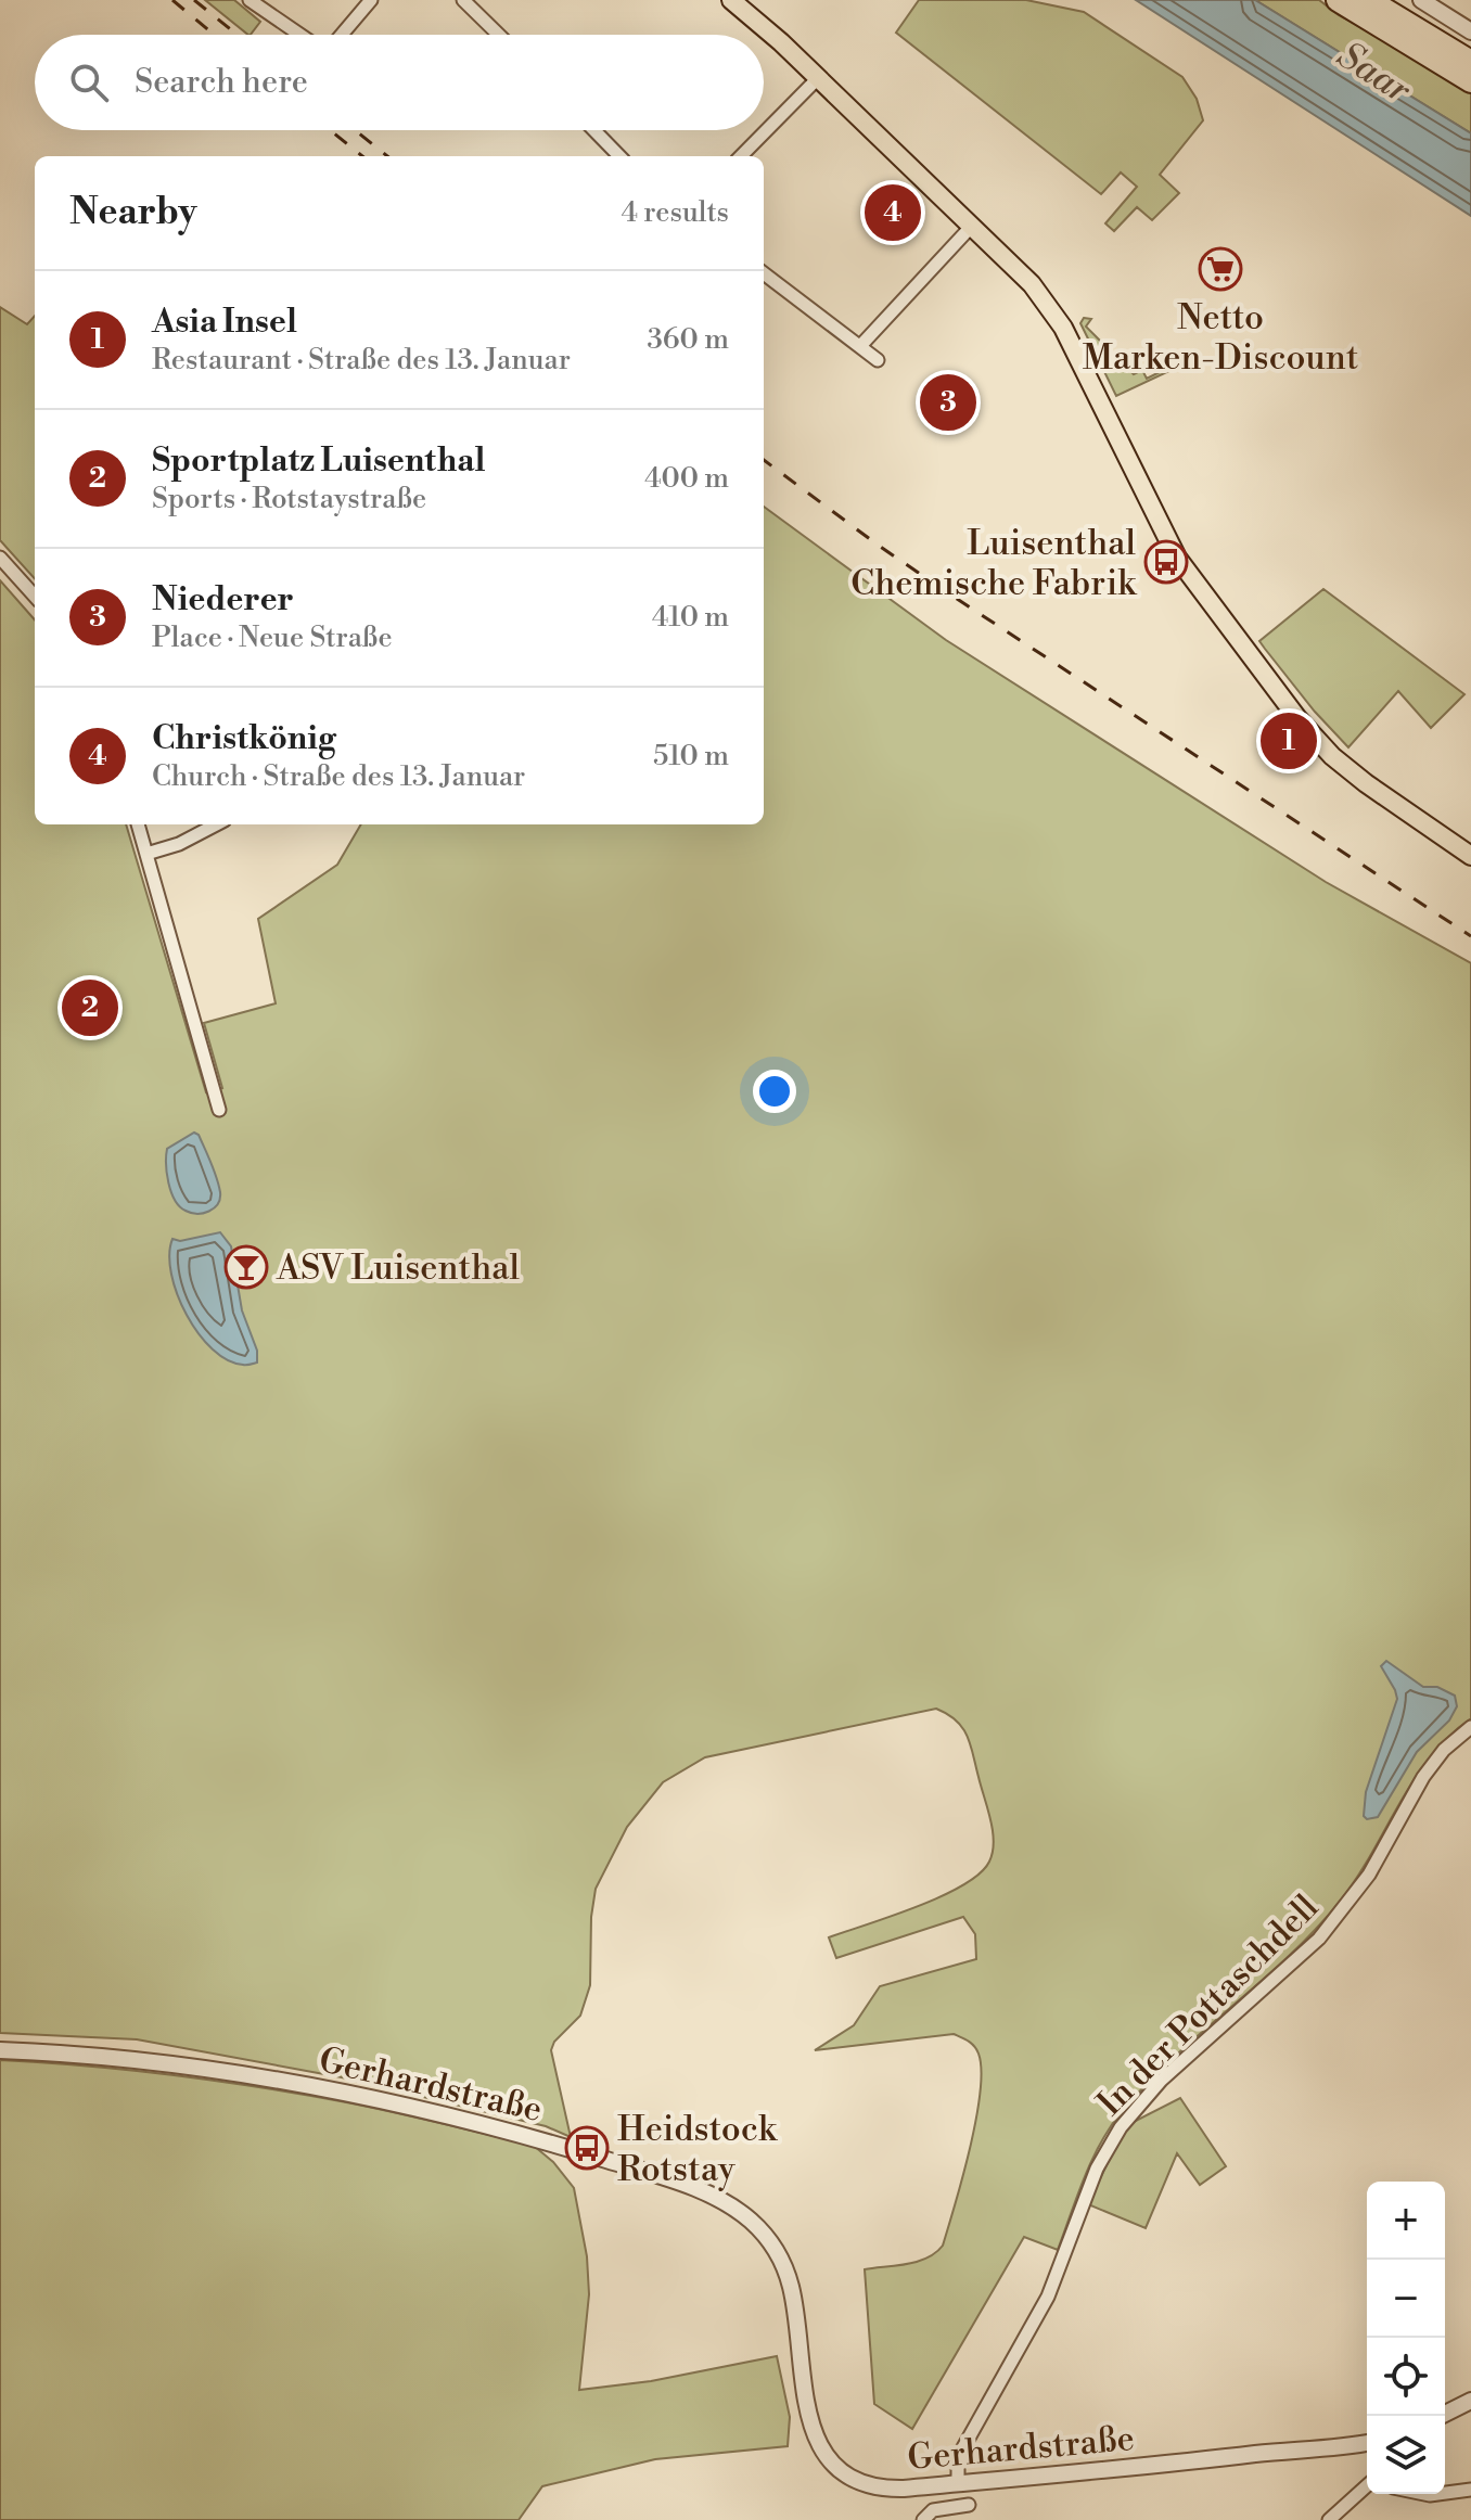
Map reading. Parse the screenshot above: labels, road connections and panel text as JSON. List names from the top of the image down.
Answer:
{
  "streets": {
    "street": ["In der Pottaschdell", "Gerhardstraße"]
  },
  "crossings": [
    ["In der Pottaschdell", "Gerhardstraße"]
  ],
  "water": ["Saar"],
  "places": {
    "supermarket": ["Netto Marken-Discount"],
    "bus stop": ["Luisenthal Chemische Fabrik", "Heidstock Rotstay"],
    "bar": ["ASV Luisenthal"]
  },
  "page": {
    "search": "Search here",
    "heading": ["Nearby", "4 results"],
    "pins": [
      "4",
      "3",
      "1",
      "2"
    ],
    "list": [
      {
        "mark": "1",
        "name": "Asia Insel",
        "note": "Restaurant · Straße des 13. Januar",
        "value": "360 m"
      },
      {
        "mark": "2",
        "name": "Sportplatz Luisenthal",
        "note": "Sports · Rotstaystraße",
        "value": "400 m"
      },
      {
        "mark": "3",
        "name": "Niederer",
        "note": "Place · Neue Straße",
        "value": "410 m"
      },
      {
        "mark": "4",
        "name": "Christkönig",
        "note": "Church · Straße des 13. Januar",
        "value": "510 m"
      }
    ],
    "map_buttons": ["+", "−"]
  }
}
